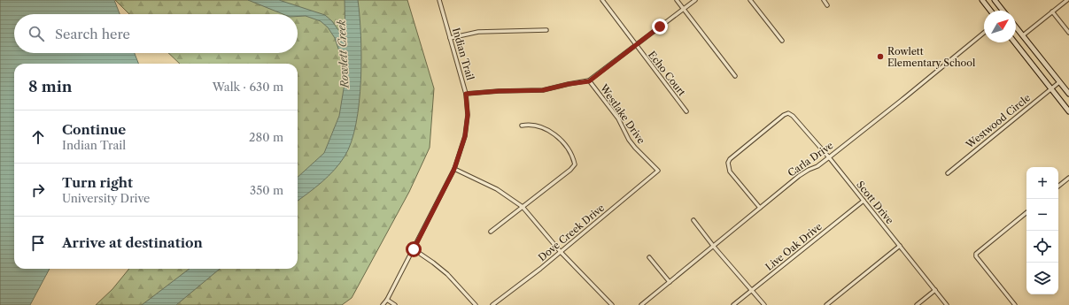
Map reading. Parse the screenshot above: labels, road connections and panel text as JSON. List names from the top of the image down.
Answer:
{
  "streets": {
    "street": [
      "Indian Trail",
      "Echo Court",
      "Westlake Drive",
      "Westwood Circle",
      "Carla Drive",
      "Scott Drive",
      "Dove Creek Drive",
      "Live Oak Drive"
    ]
  },
  "crossings": [
    ["Westlake Drive", "Dove Creek Drive"],
    ["Carla Drive", "Scott Drive"],
    ["Scott Drive", "Live Oak Drive"]
  ],
  "water": ["Rowlett Creek"],
  "places": ["Rowlett Elementary School"],
  "north": "top right",
  "page": {
    "search": "Search here",
    "heading": ["8 min", "Walk · 630 m"],
    "list": [
      ["Continue", "Indian Trail", "280 m"],
      ["Turn right", "University Drive", "350 m"],
      "Arrive at destination"
    ],
    "map_buttons": ["+", "−"]
  }
}
